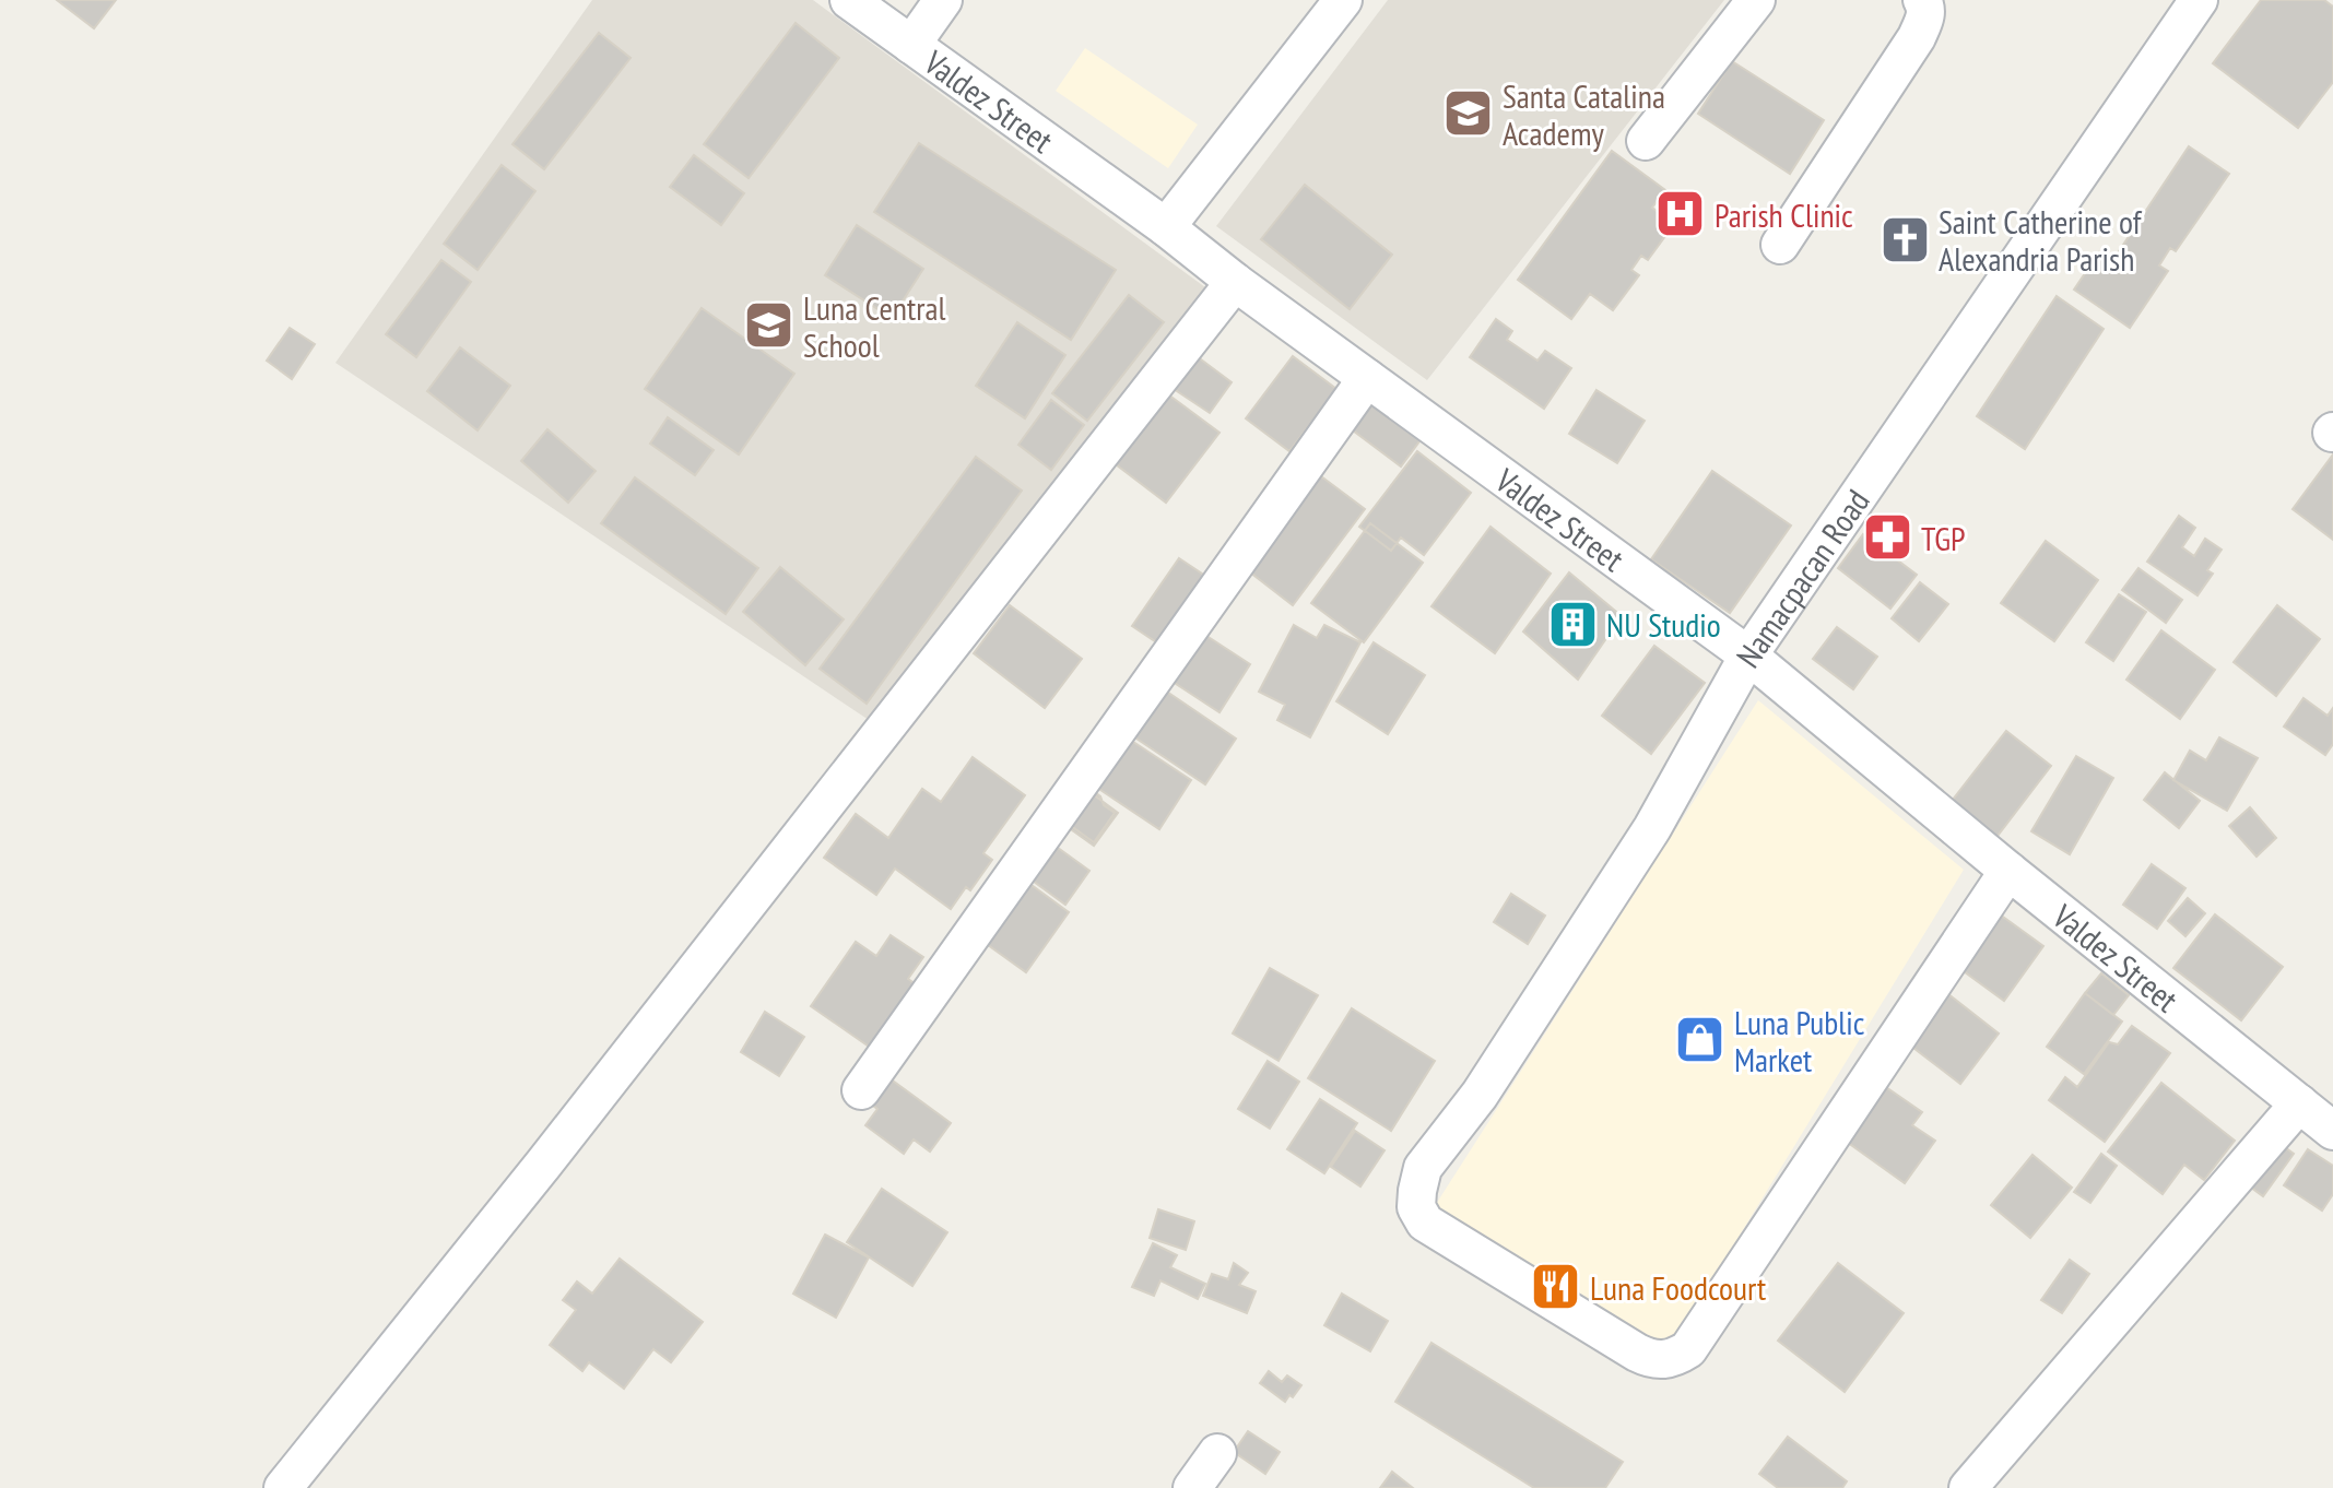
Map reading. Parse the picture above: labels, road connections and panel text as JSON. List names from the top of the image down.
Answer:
{
  "streets": {
    "street": ["Valdez Street", "Namacpacan Road"]
  },
  "crossings": [
    ["Valdez Street", "Namacpacan Road"]
  ],
  "places": {
    "school or university": ["Santa Catalina Academy", "Luna Central School"],
    "hospital": ["Parish Clinic"],
    "church": ["Saint Catherine of Alexandria Parish"],
    "pharmacy": ["TGP"],
    "building": ["NU Studio"],
    "shop": ["Luna Public Market"],
    "restaurant": ["Luna Foodcourt"]
  }
}
